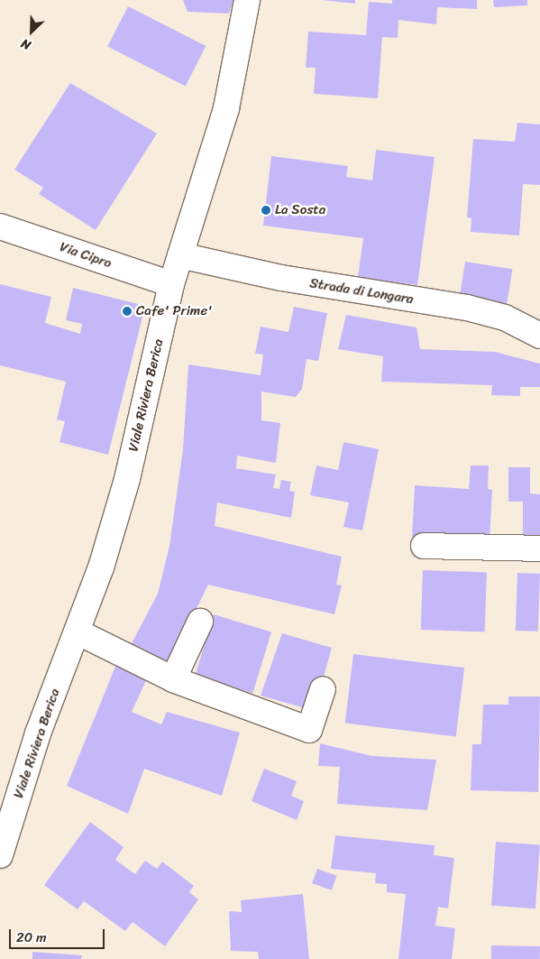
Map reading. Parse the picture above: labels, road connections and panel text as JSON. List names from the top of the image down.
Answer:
{
  "streets": {
    "main road": ["Via Cipro", "Strada di Longara", "Viale Riviera Berica"]
  },
  "crossings": [
    ["Via Cipro", "Viale Riviera Berica"],
    ["Strada di Longara", "Viale Riviera Berica"]
  ],
  "places": ["La Sosta", "Cafe' Prime'"],
  "scale_bar": "20 m",
  "north": "bottom left"
}
